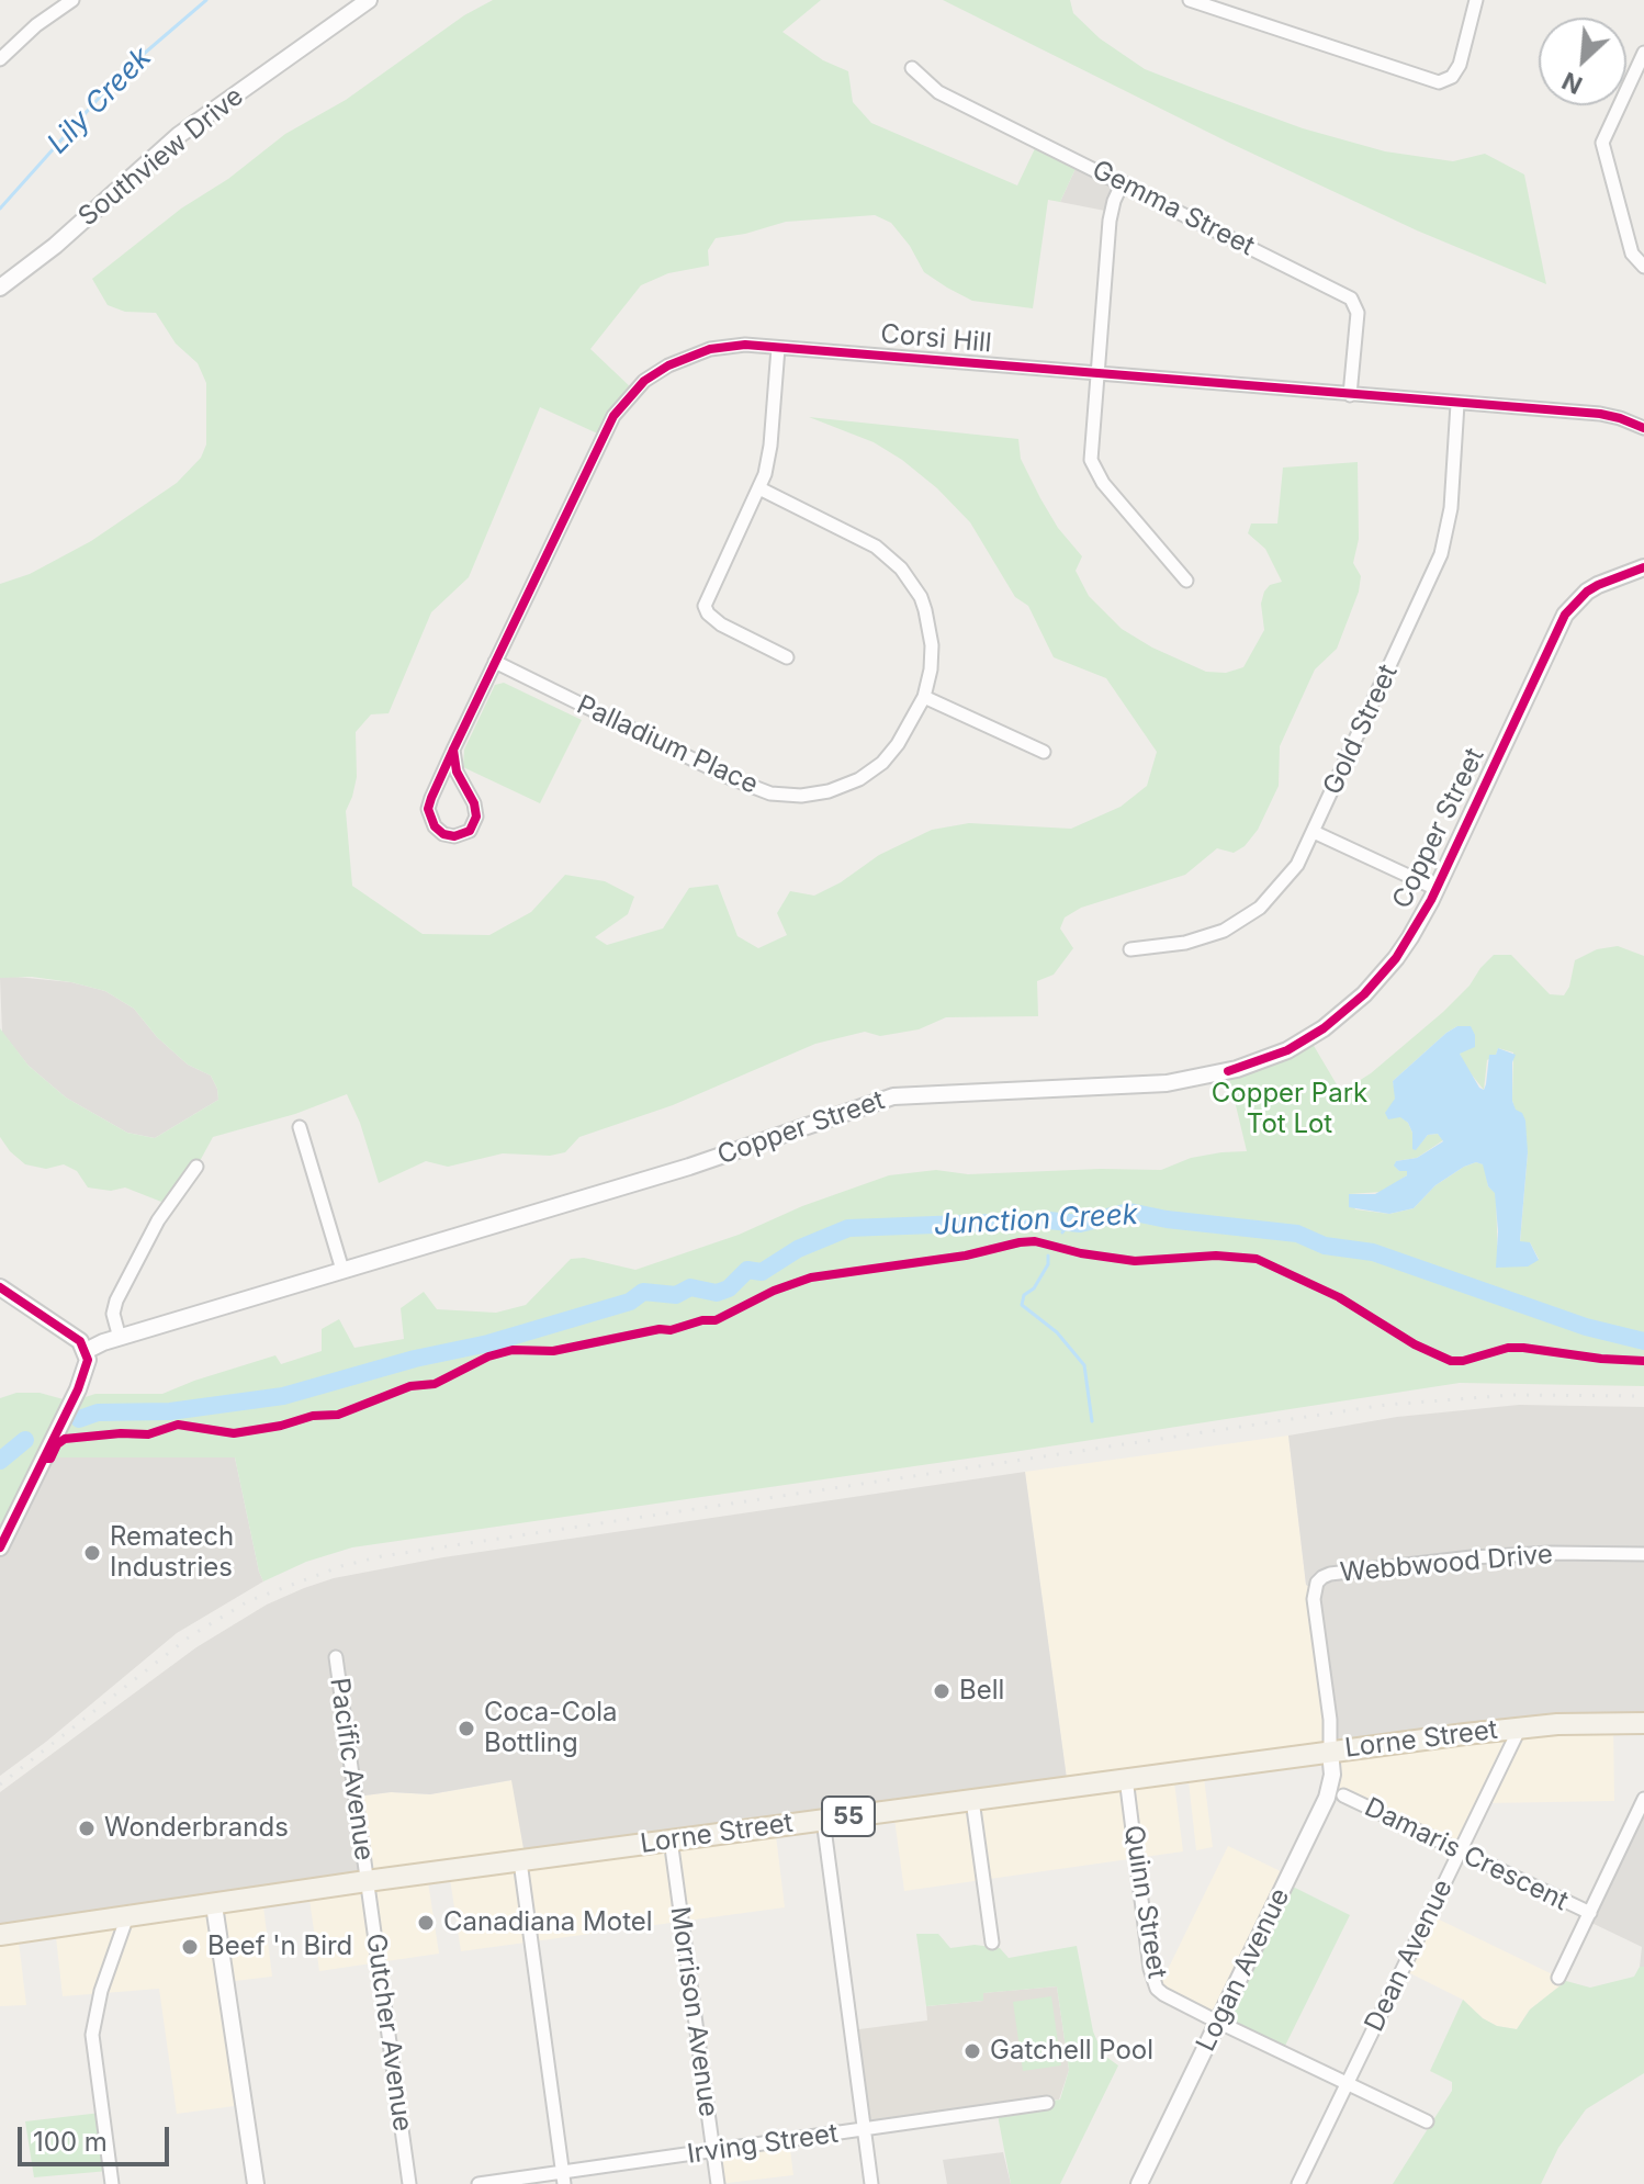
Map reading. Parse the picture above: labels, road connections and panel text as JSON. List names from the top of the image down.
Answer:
{
  "streets": {
    "main road": ["Lorne Street", "55"],
    "street": [
      "Southview Drive",
      "Gemma Street",
      "Corsi Hill",
      "Gold Street",
      "Palladium Place",
      "Copper Street",
      "Webbwood Drive",
      "Pacific Avenue",
      "Damaris Crescent",
      "Quinn Street",
      "Dean Avenue",
      "Logan Avenue",
      "Morrison Avenue",
      "Gutcher Avenue",
      "Irving Street"
    ]
  },
  "crossings": [
    ["Gemma Street", "Corsi Hill"],
    ["Corsi Hill", "Gold Street"],
    ["Corsi Hill", "Palladium Place"],
    ["Webbwood Drive", "Lorne Street"],
    ["Webbwood Drive", "Logan Avenue"],
    ["Lorne Street", "Pacific Avenue"],
    ["Lorne Street", "Quinn Street"],
    ["Lorne Street", "Dean Avenue"],
    ["Lorne Street", "Logan Avenue"],
    ["Lorne Street", "Morrison Avenue"],
    ["Lorne Street", "Gutcher Avenue"],
    ["Pacific Avenue", "Gutcher Avenue"],
    ["Damaris Crescent", "Dean Avenue"],
    ["Quinn Street", "Dean Avenue"],
    ["Quinn Street", "Logan Avenue"],
    ["Morrison Avenue", "Irving Street"]
  ],
  "water": ["Lily Creek", "Junction Creek"],
  "parks": ["Copper Park Tot Lot"],
  "places": [
    "Rematech Industries",
    "Bell",
    "Coca-Cola Bottling",
    "Wonderbrands",
    "Canadiana Motel",
    "Beef 'n Bird",
    "Gatchell Pool"
  ],
  "scale_bar": "100 m",
  "north": "bottom left"
}
